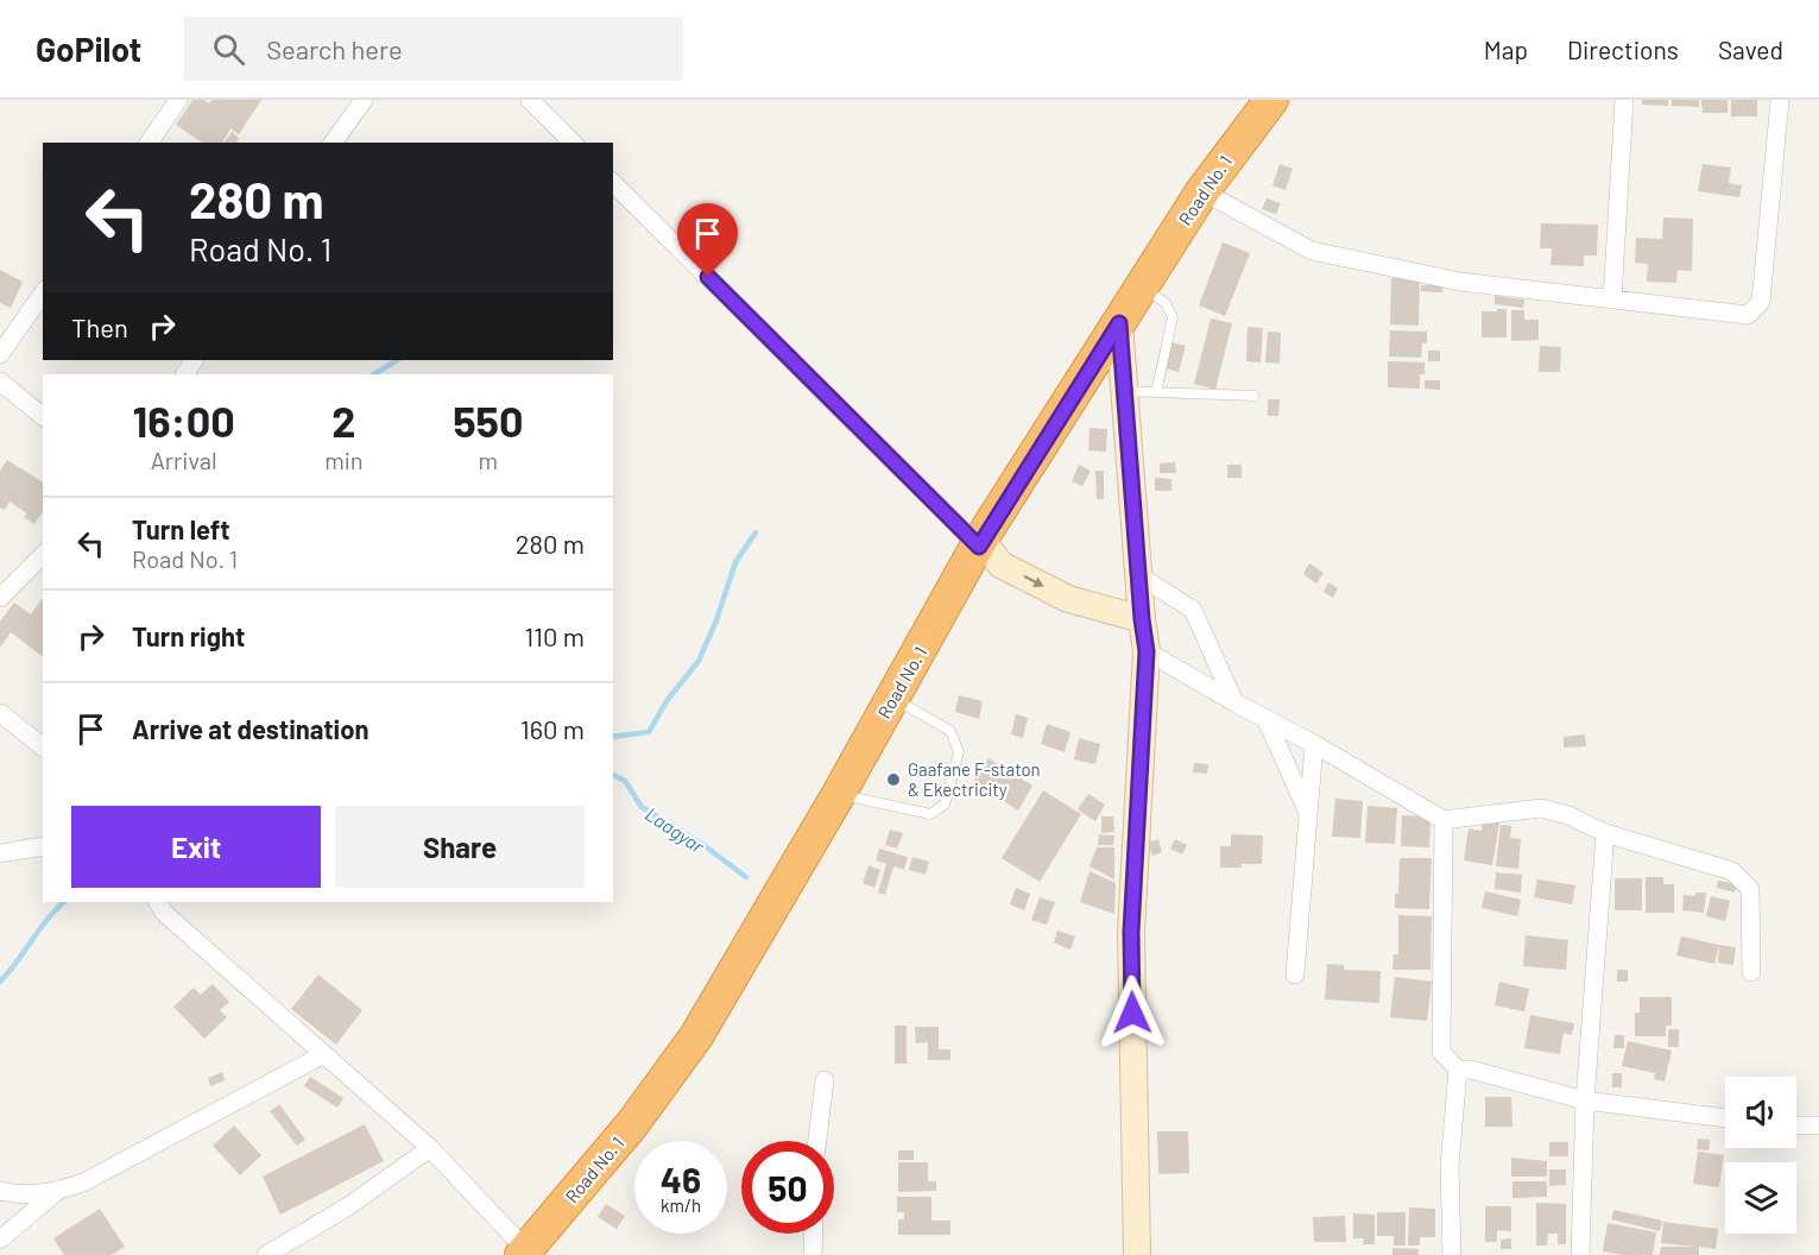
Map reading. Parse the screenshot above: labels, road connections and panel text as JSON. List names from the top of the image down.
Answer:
{
  "streets": {
    "highway": ["Road No. 1"]
  },
  "water": ["Laagyar"],
  "places": ["Gaafane F-staton & Ekectricity"],
  "page": {
    "header": "GoPilot",
    "search": "Search here",
    "nav": ["Map", "Directions", "Saved"],
    "turn": ["280 m", "Road No. 1"],
    "then": "Then",
    "eta": [
      "16:00",
      "Arrival",
      "2",
      "min",
      "550",
      "m"
    ],
    "list": [
      {
        "name": "Turn left",
        "note": "Road No. 1",
        "value": "280 m"
      },
      {
        "name": "Turn right",
        "value": "110 m"
      },
      {
        "name": "Arrive at destination",
        "value": "160 m"
      }
    ],
    "buttons": ["Exit", "Share"],
    "speed": "46 km/h",
    "limit": "50"
  }
}
